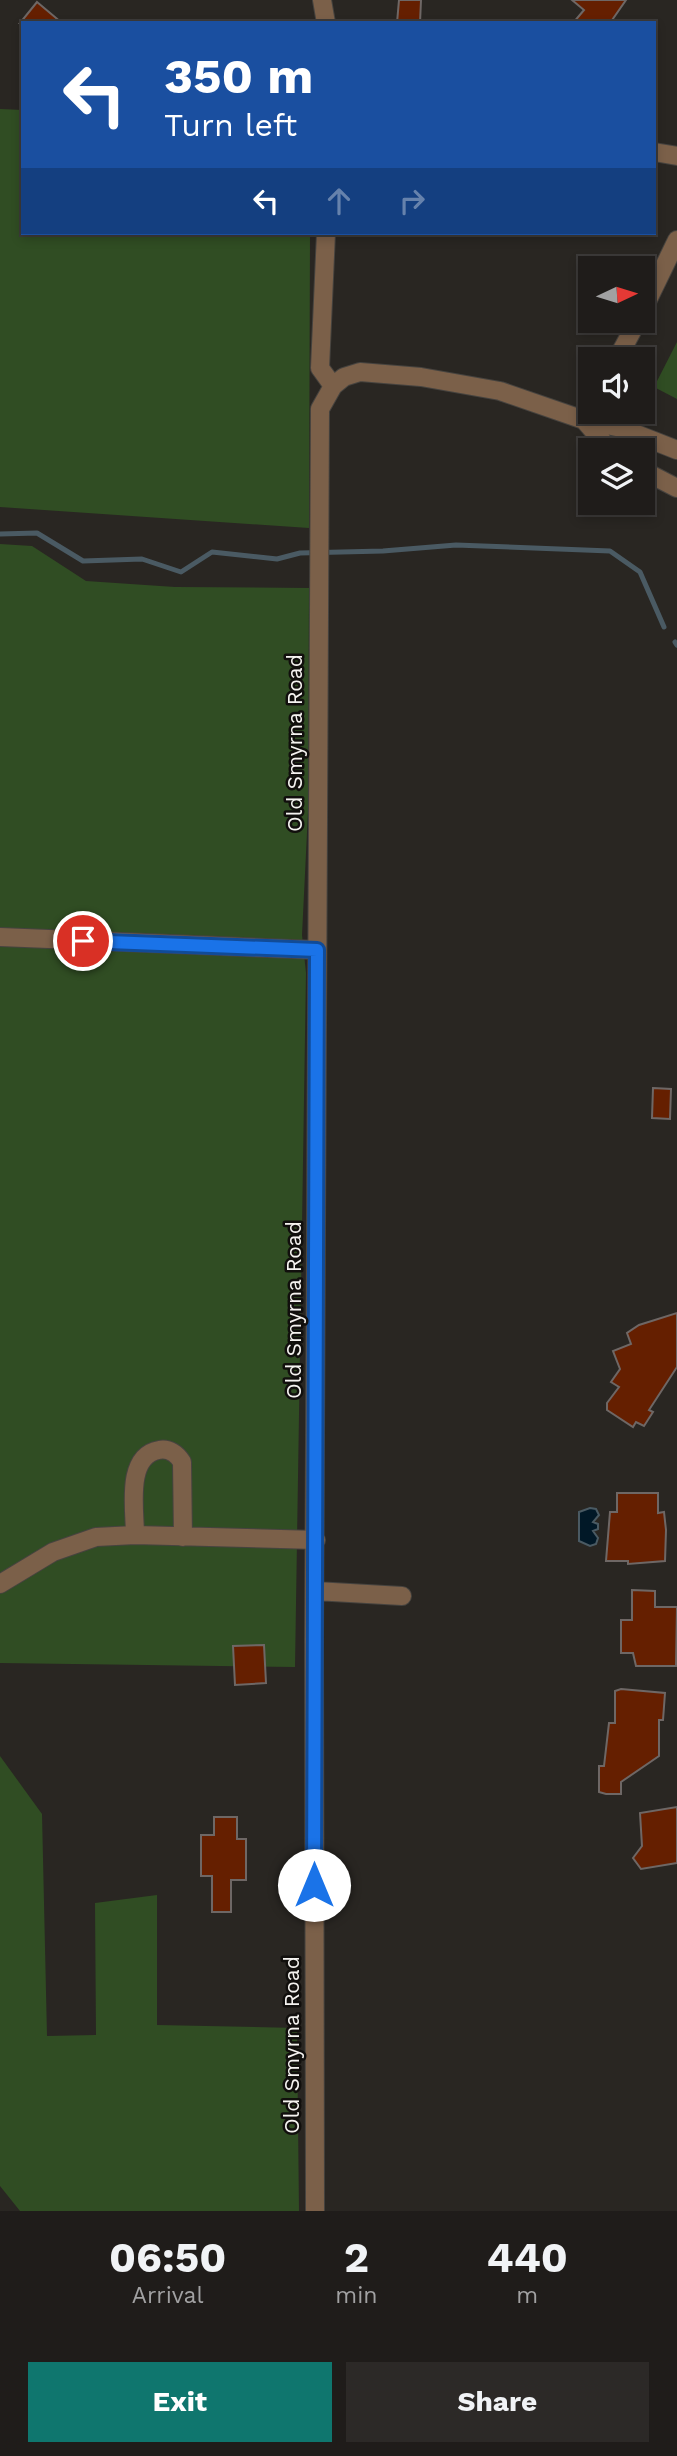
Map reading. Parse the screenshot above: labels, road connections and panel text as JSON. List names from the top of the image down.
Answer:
{
  "streets": {
    "street": ["Old Smyrna Road"]
  },
  "north": "right",
  "page": {
    "turn": ["350 m", "Turn left"],
    "eta": [
      "06:50",
      "Arrival",
      "2",
      "min",
      "440",
      "m"
    ],
    "buttons": ["Exit", "Share"]
  }
}
